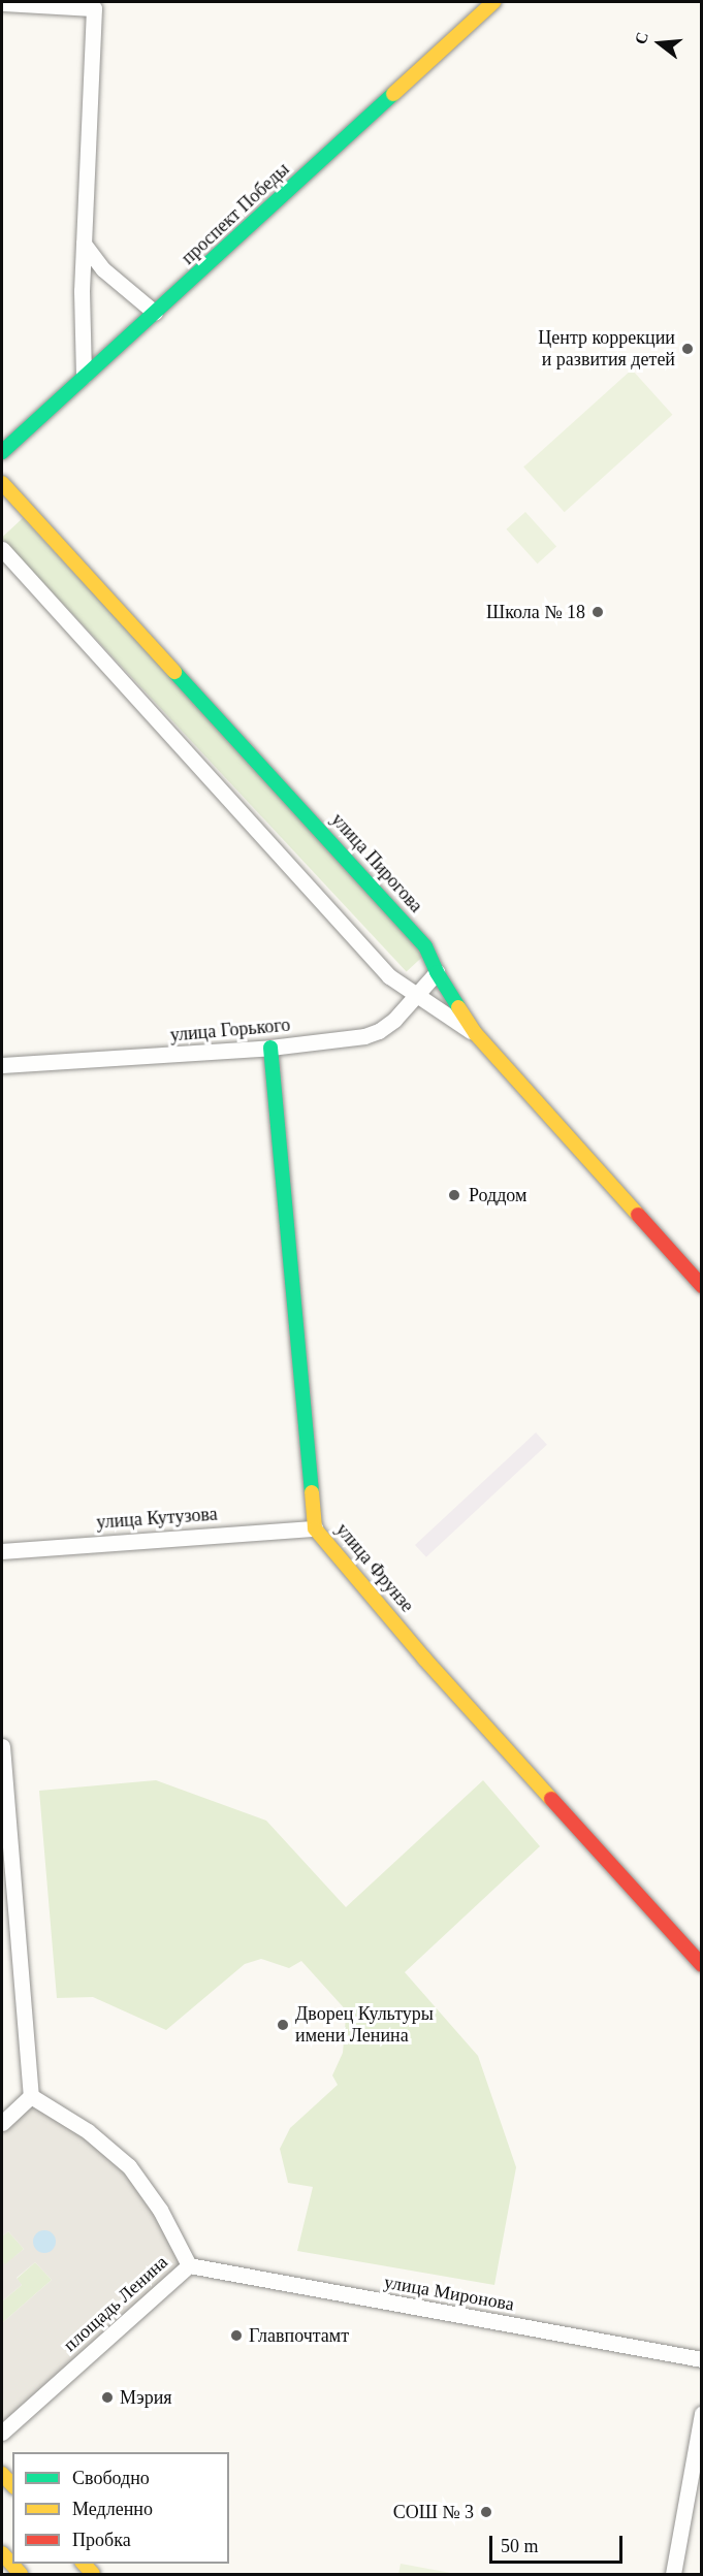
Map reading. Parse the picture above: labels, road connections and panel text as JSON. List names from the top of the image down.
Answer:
{
  "streets": {
    "street": [
      "проспект Победы",
      "улица Пирогова",
      "улица Горького",
      "улица Кутузова",
      "улица Фрунзе",
      "улица Миронова",
      "площадь Ленина"
    ]
  },
  "crossings": [
    ["улица Пирогова", "улица Горького"],
    ["улица Горького", "улица Фрунзе"],
    ["улица Кутузова", "улица Фрунзе"],
    ["улица Миронова", "площадь Ленина"]
  ],
  "places": [
    "Центр коррекции и развития детей",
    "Школа № 18",
    "Роддом",
    "Дворец Культуры имени Ленина",
    "Главпочтамт",
    "Мэрия",
    "СОШ № 3"
  ],
  "legend": ["Свободно", "Медленно", "Пробка"],
  "scale_bar": "50 m",
  "north": "left"
}
